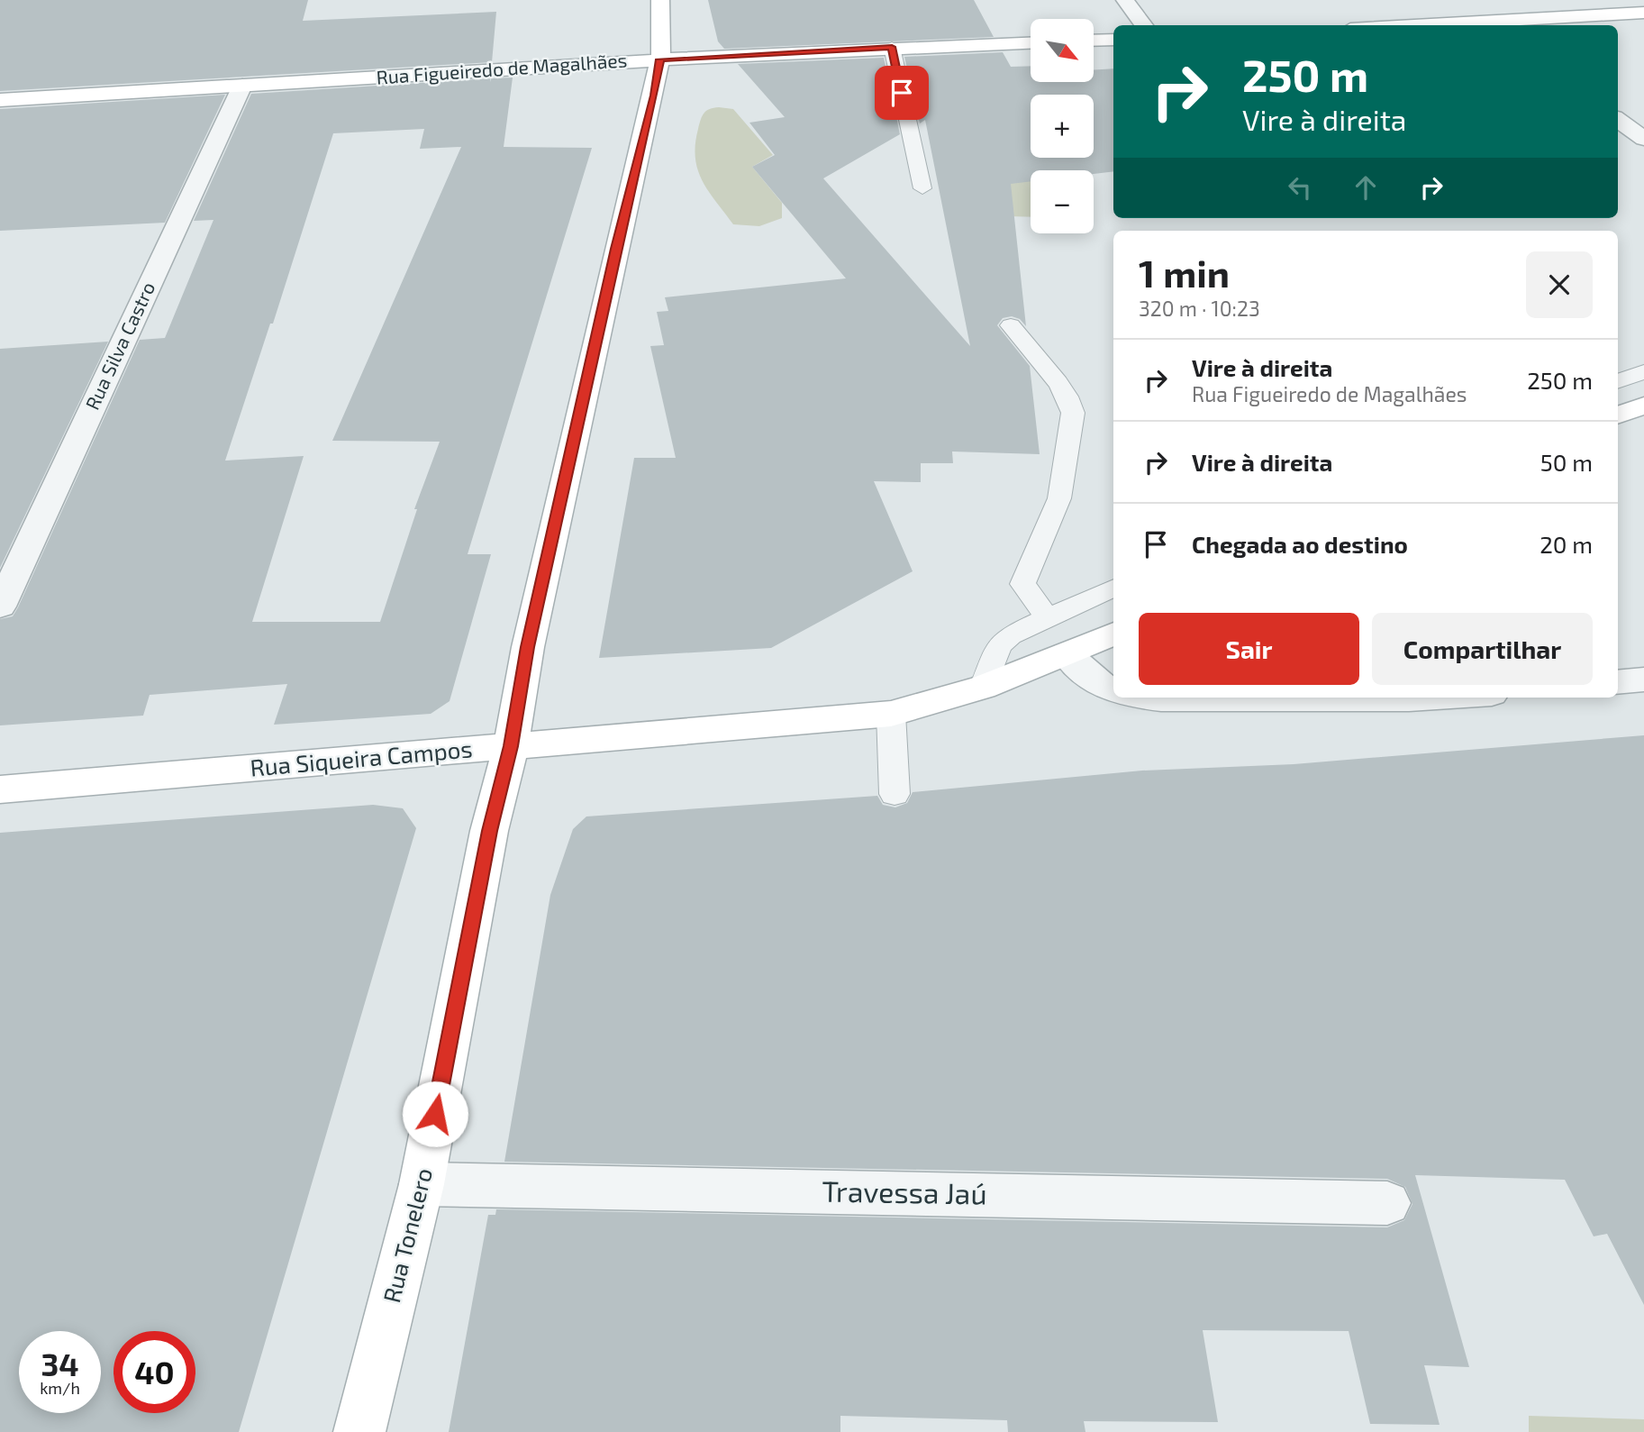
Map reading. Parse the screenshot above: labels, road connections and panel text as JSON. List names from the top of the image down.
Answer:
{
  "streets": {
    "main road": ["Rua Figueiredo de Magalhães", "Rua Siqueira Campos", "Rua Tonelero"],
    "street": ["Rua Silva Castro", "Travessa Jaú"]
  },
  "crossings": [
    ["Rua Figueiredo de Magalhães", "Rua Silva Castro"],
    ["Rua Figueiredo de Magalhães", "Rua Tonelero"],
    ["Rua Siqueira Campos", "Rua Tonelero"],
    ["Travessa Jaú", "Rua Tonelero"]
  ],
  "north": "bottom right",
  "page": {
    "map_buttons": ["+", "−"],
    "turn": ["250 m", "Vire à direita"],
    "heading": ["1 min", "320 m · 10:23"],
    "list": [
      {
        "name": "Vire à direita",
        "note": "Rua Figueiredo de Magalhães",
        "value": "250 m"
      },
      {
        "name": "Vire à direita",
        "value": "50 m"
      },
      {
        "name": "Chegada ao destino",
        "value": "20 m"
      }
    ],
    "buttons": ["Sair", "Compartilhar"],
    "speed": "34 km/h",
    "limit": "40"
  }
}
